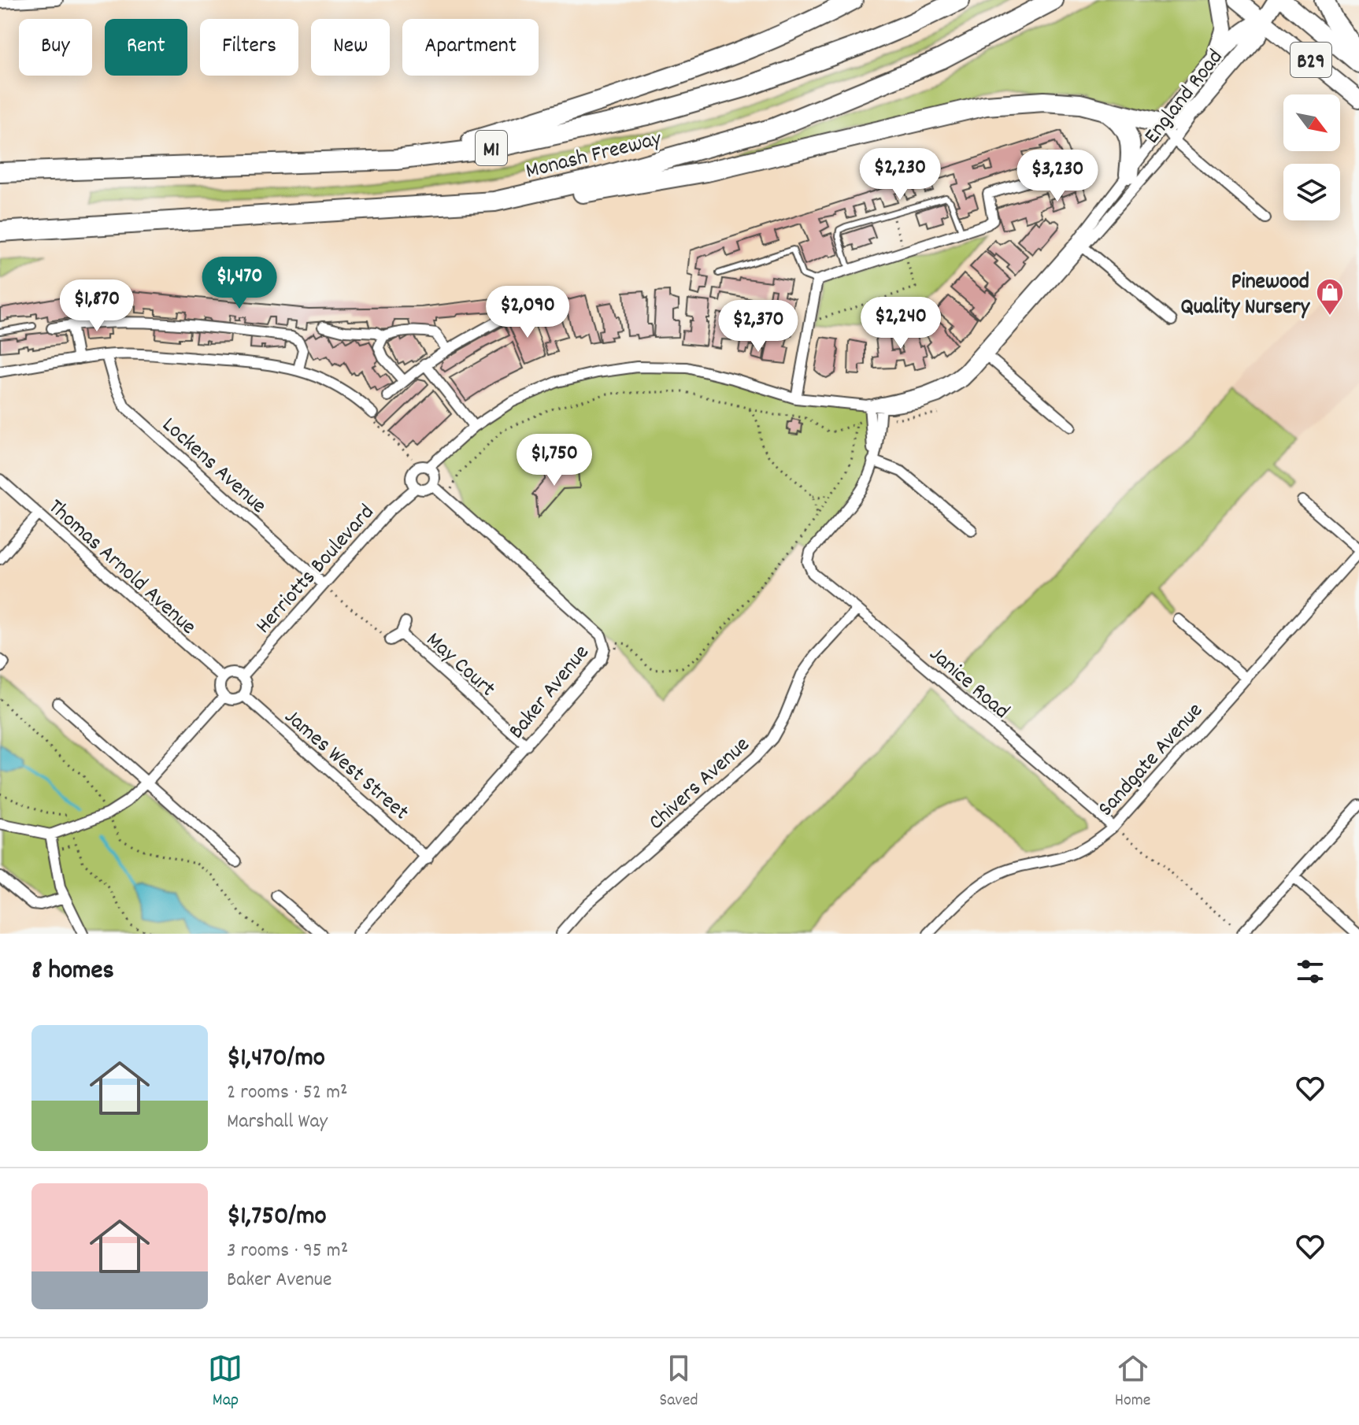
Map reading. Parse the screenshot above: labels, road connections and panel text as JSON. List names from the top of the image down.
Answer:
{
  "streets": {
    "highway": ["M1", "Monash Freeway"],
    "main road": ["B29", "England Road"],
    "street": [
      "Lockens Avenue",
      "Thomas Arnold Avenue",
      "Herriotts Boulevard",
      "May Court",
      "Janice Road",
      "Baker Avenue",
      "Sandgate Avenue",
      "James West Street",
      "Chivers Avenue"
    ]
  },
  "crossings": [
    ["B29", "England Road"],
    ["Lockens Avenue", "Herriotts Boulevard"],
    ["Thomas Arnold Avenue", "Herriotts Boulevard"],
    ["Thomas Arnold Avenue", "James West Street"],
    ["Herriotts Boulevard", "Baker Avenue"],
    ["Herriotts Boulevard", "James West Street"],
    ["May Court", "Baker Avenue"],
    ["Janice Road", "Sandgate Avenue"],
    ["Janice Road", "Chivers Avenue"],
    ["Baker Avenue", "James West Street"]
  ],
  "places": {
    "shop": ["Pinewood Quality Nursery"]
  },
  "north": "bottom right",
  "page": {
    "chip": [
      "Buy",
      "Rent",
      "Filters",
      "New",
      "Apartment"
    ],
    "price": [
      "$2,230",
      "$3,230",
      "$1,470",
      "$1,870",
      "$2,090",
      "$2,240",
      "$2,370",
      "$1,750"
    ],
    "heading": "8 homes",
    "list": [
      {
        "name": "$1,470/mo",
        "note": "2 rooms · 52 m² · Marshall Way"
      },
      {
        "name": "$1,750/mo",
        "note": "3 rooms · 95 m² · Baker Avenue"
      }
    ],
    "tabs": ["Map", "Saved", "Home"]
  }
}
